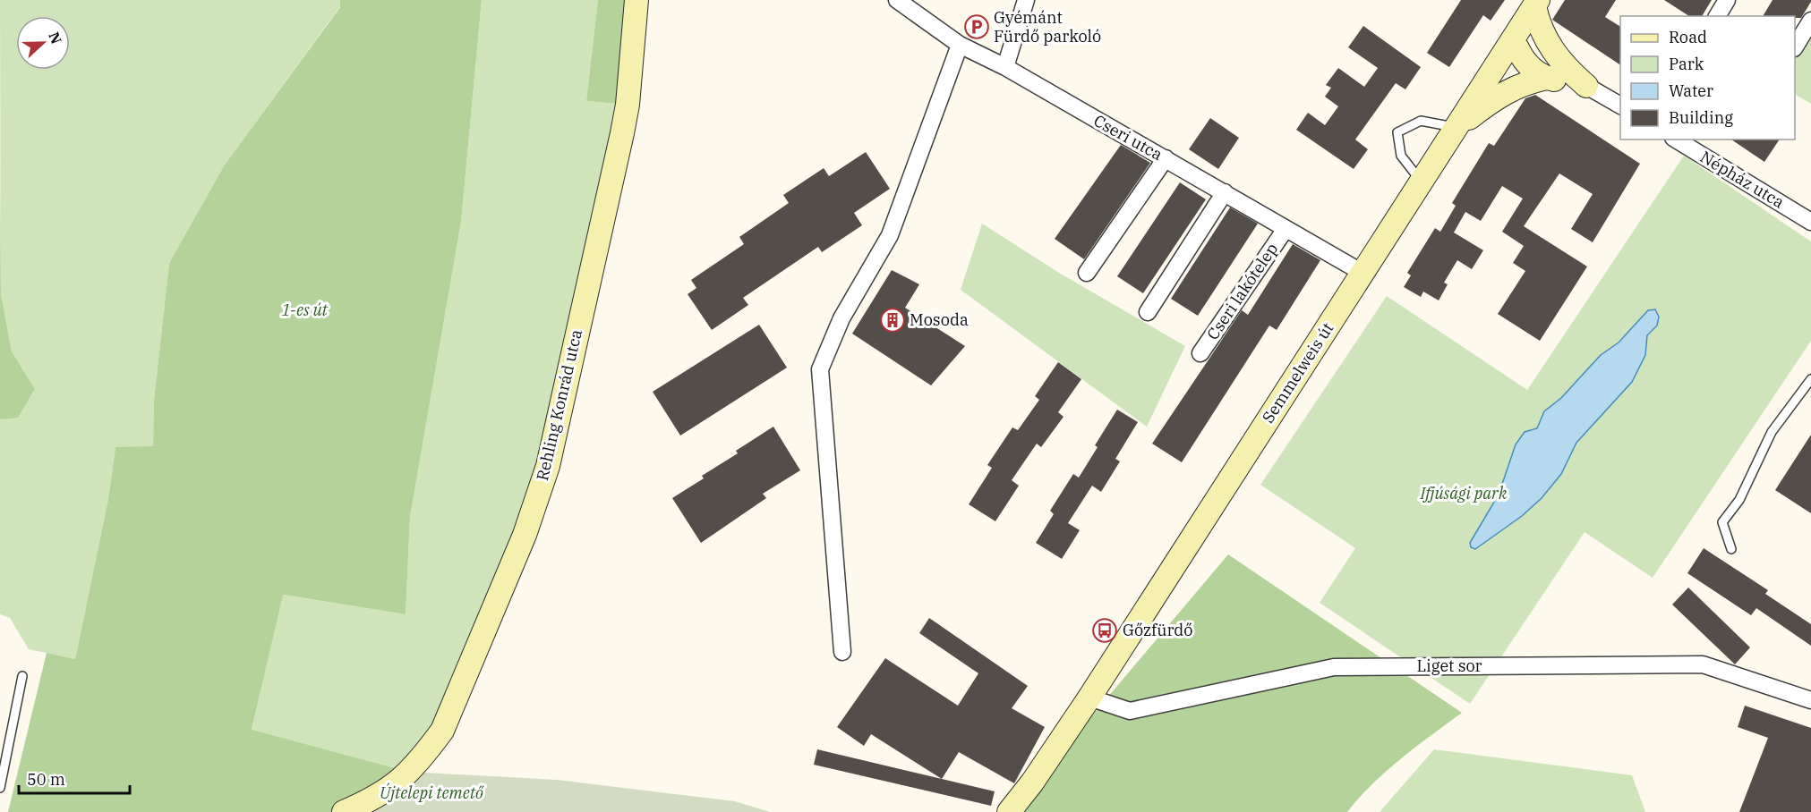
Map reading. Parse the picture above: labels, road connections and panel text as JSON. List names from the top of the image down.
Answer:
{
  "streets": {
    "street": [
      "Cseri utca",
      "Népház utca",
      "Cseri lakótelep",
      "Semmelweis út",
      "Rehling Konrád utca",
      "Liget sor"
    ]
  },
  "crossings": [
    ["Cseri utca", "Cseri lakótelep"],
    ["Cseri utca", "Semmelweis út"],
    ["Semmelweis út", "Liget sor"]
  ],
  "parks": ["1-es út", "Ifjúsági park", "Újtelepi temető"],
  "places": {
    "parking": ["Gyémánt Fürdő parkoló"],
    "building": ["Mosoda"],
    "bus stop": ["Gőzfürdő"]
  },
  "legend": [
    "Road",
    "Park",
    "Water",
    "Building"
  ],
  "scale_bar": "50 m",
  "north": "right"
}
